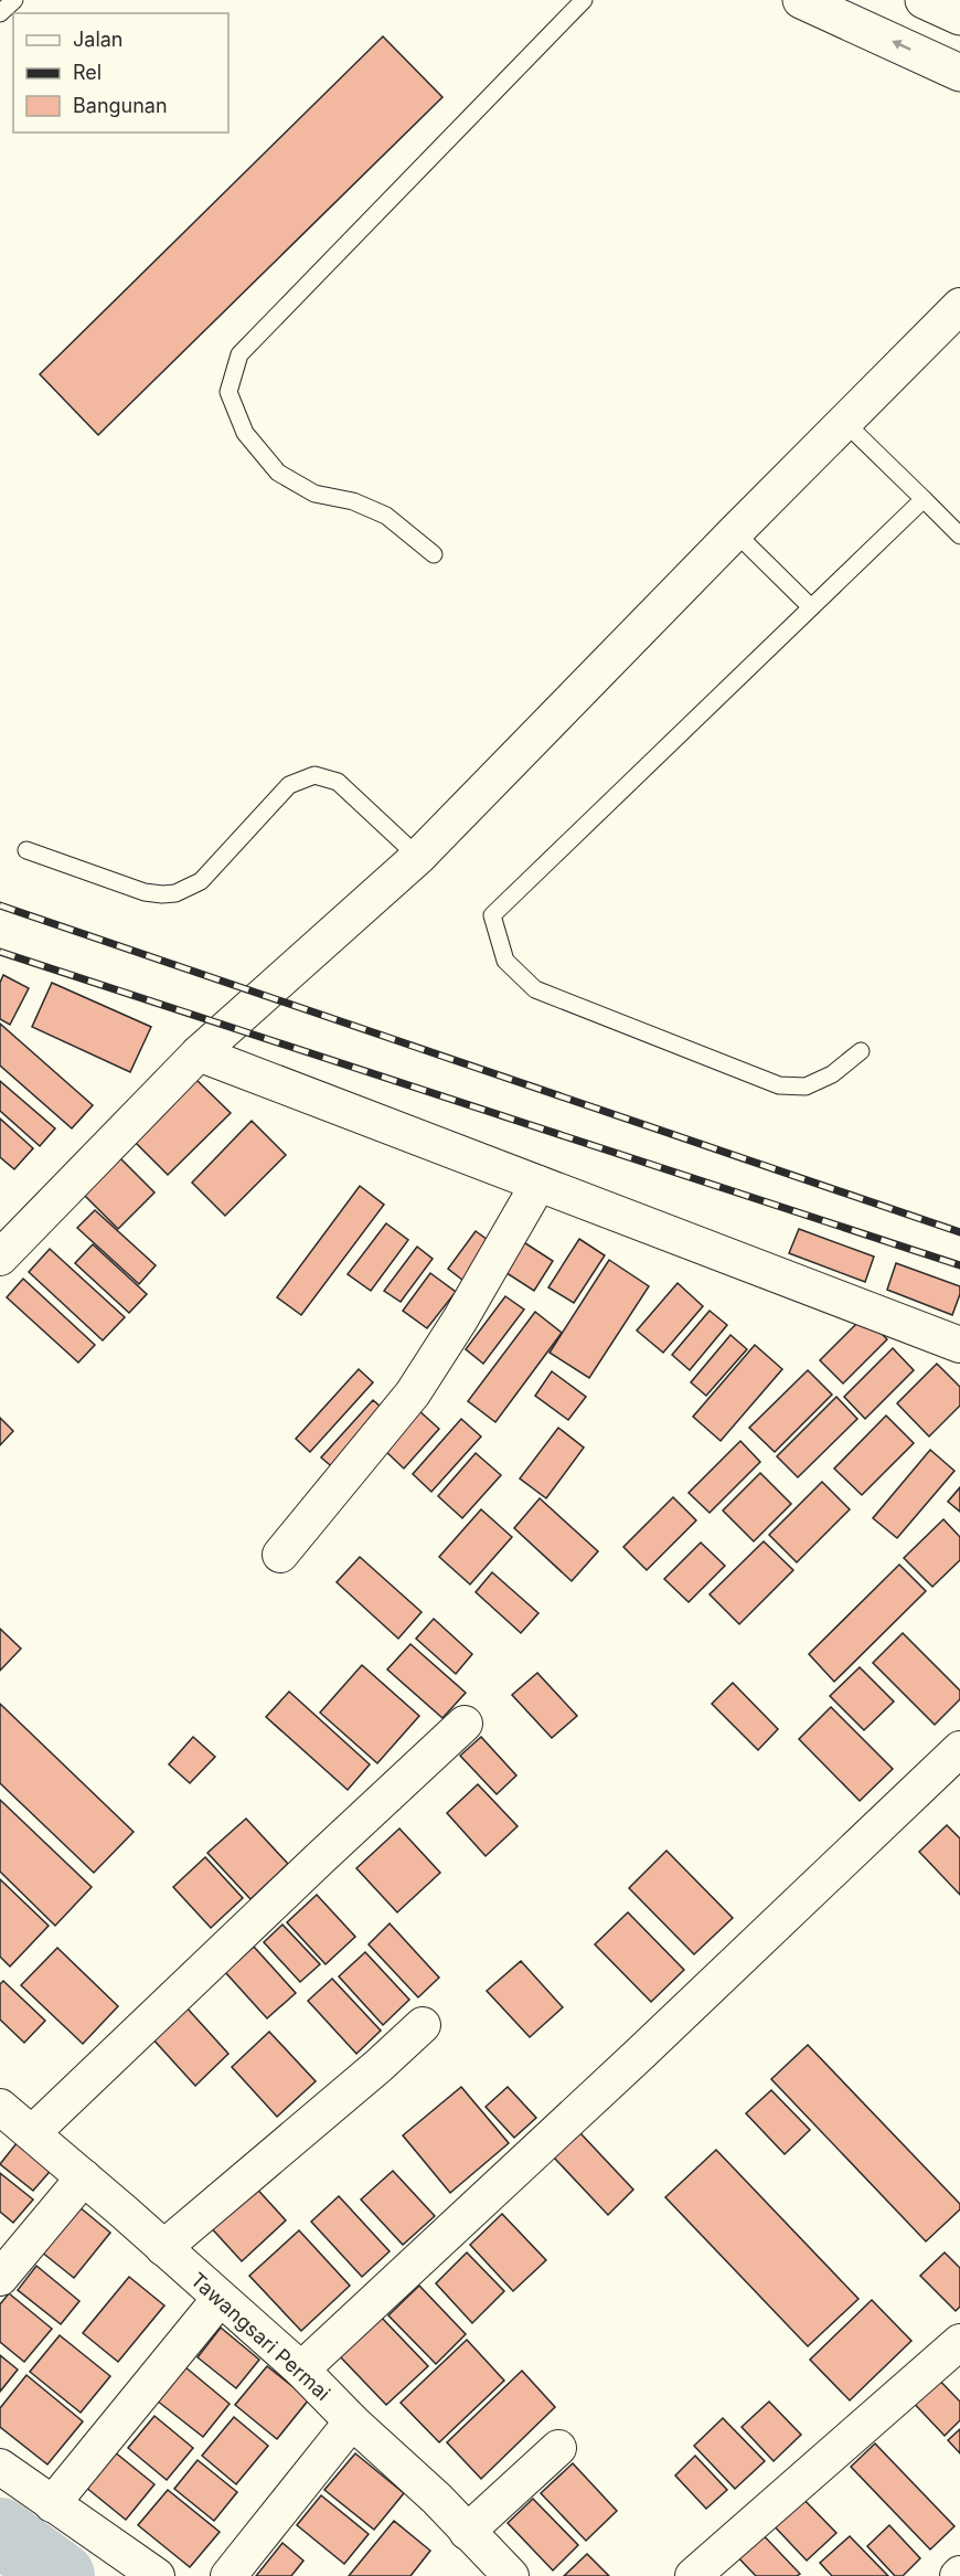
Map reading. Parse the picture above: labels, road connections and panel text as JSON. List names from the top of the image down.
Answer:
{
  "streets": {
    "street": ["Tawangsari Permai"]
  },
  "legend": ["Jalan", "Rel", "Bangunan"]
}
